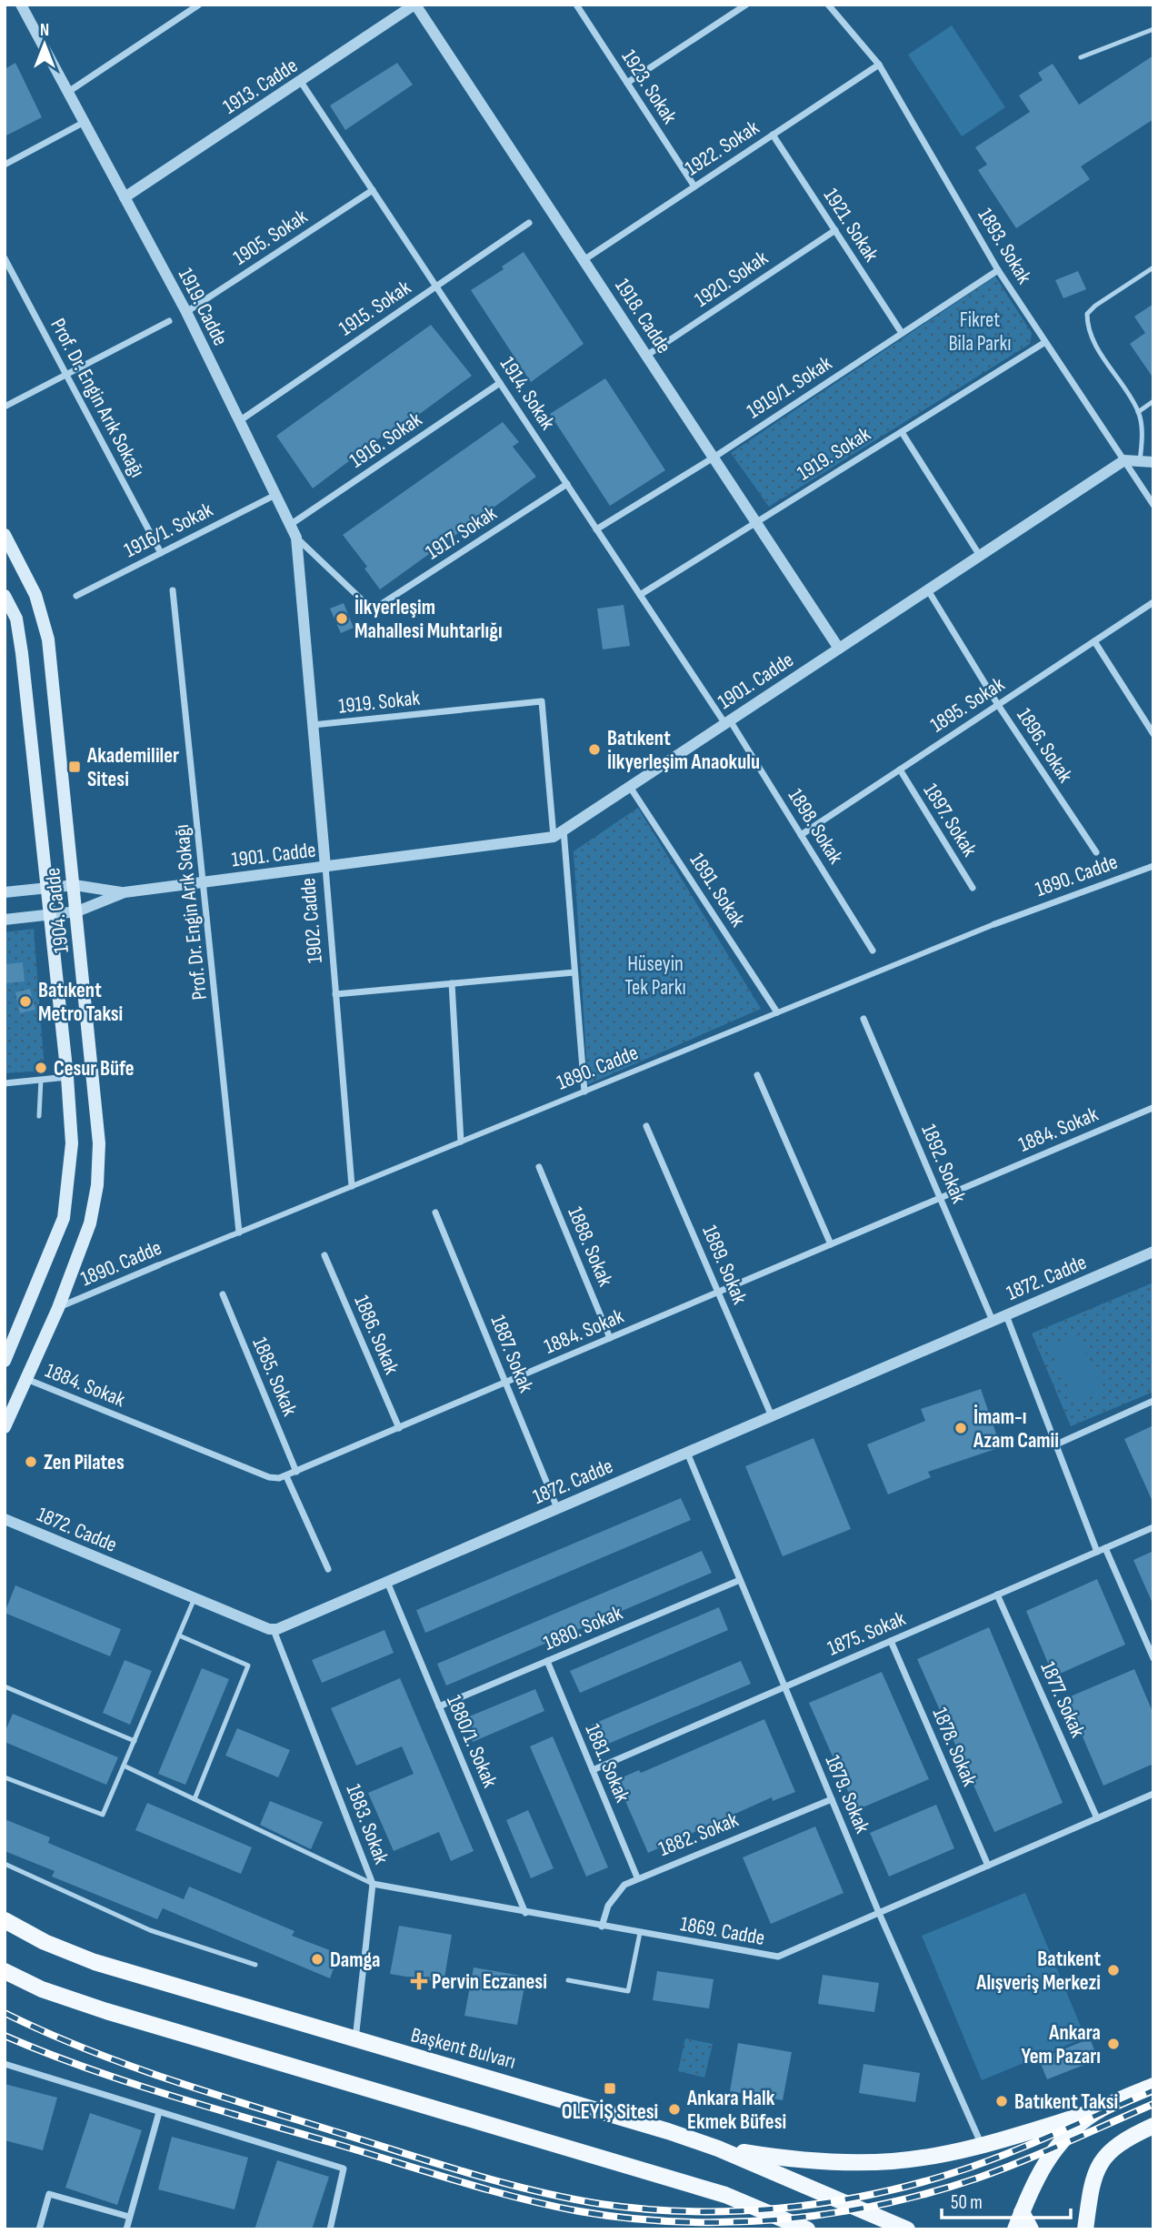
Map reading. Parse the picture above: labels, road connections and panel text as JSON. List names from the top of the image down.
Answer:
{
  "streets": {
    "main road": ["1904. Cadde", "Başkent Bulvarı"],
    "street": [
      "1913. Cadde",
      "1923. Sokak",
      "1922. Sokak",
      "1921. Sokak",
      "1905. Sokak",
      "1893. Sokak",
      "1920. Sokak",
      "1919. Cadde",
      "1915. Sokak",
      "1918. Cadde",
      "1919/1. Sokak",
      "1914. Sokak",
      "Prof. Dr. Engin Arık Sokağı",
      "1916. Sokak",
      "1919. Sokak",
      "1916/1. Sokak",
      "1917. Sokak",
      "1901. Cadde",
      "1895. Sokak",
      "1896. Sokak",
      "1897. Sokak",
      "1898. Sokak",
      "1890. Cadde",
      "1891. Sokak",
      "1902. Cadde",
      "1884. Sokak",
      "1892. Sokak",
      "1888. Sokak",
      "1889. Sokak",
      "1872. Cadde",
      "1886. Sokak",
      "1887. Sokak",
      "1885. Sokak",
      "1880. Sokak",
      "1875. Sokak",
      "1877. Sokak",
      "1880/1. Sokak",
      "1878. Sokak",
      "1881. Sokak",
      "1879. Sokak",
      "1883. Sokak",
      "1882. Sokak",
      "1869. Cadde"
    ]
  },
  "crossings": [
    ["1913. Cadde", "1919. Cadde"],
    ["1913. Cadde", "1918. Cadde"],
    ["1913. Cadde", "1914. Sokak"],
    ["1923. Sokak", "1922. Sokak"],
    ["1922. Sokak", "1921. Sokak"],
    ["1922. Sokak", "1893. Sokak"],
    ["1922. Sokak", "1918. Cadde"],
    ["1921. Sokak", "1920. Sokak"],
    ["1921. Sokak", "1919/1. Sokak"],
    ["1905. Sokak", "1919. Cadde"],
    ["1905. Sokak", "1914. Sokak"],
    ["1893. Sokak", "1919/1. Sokak"],
    ["1893. Sokak", "1919. Sokak"],
    ["1893. Sokak", "1901. Cadde"],
    ["1920. Sokak", "1918. Cadde"],
    ["1919. Cadde", "1915. Sokak"],
    ["1919. Cadde", "1916. Sokak"],
    ["1919. Cadde", "1916/1. Sokak"],
    ["1919. Cadde", "1917. Sokak"],
    ["1919. Cadde", "1902. Cadde"],
    ["1915. Sokak", "1914. Sokak"],
    ["1918. Cadde", "1919/1. Sokak"],
    ["1918. Cadde", "1919. Sokak"],
    ["1918. Cadde", "1901. Cadde"],
    ["1919/1. Sokak", "1914. Sokak"],
    ["1914. Sokak", "1916. Sokak"],
    ["1914. Sokak", "1919. Sokak"],
    ["1914. Sokak", "1917. Sokak"],
    ["1914. Sokak", "1901. Cadde"],
    ["1914. Sokak", "1898. Sokak"],
    ["Prof. Dr. Engin Arık Sokağı", "1916/1. Sokak"],
    ["Prof. Dr. Engin Arık Sokağı", "1901. Cadde"],
    ["Prof. Dr. Engin Arık Sokağı", "1890. Cadde"],
    ["1919. Sokak", "1901. Cadde"],
    ["1919. Sokak", "1902. Cadde"],
    ["1901. Cadde", "1896. Sokak"],
    ["1901. Cadde", "1898. Sokak"],
    ["1901. Cadde", "1891. Sokak"],
    ["1901. Cadde", "1904. Cadde"],
    ["1901. Cadde", "1902. Cadde"],
    ["1895. Sokak", "1896. Sokak"],
    ["1895. Sokak", "1897. Sokak"],
    ["1895. Sokak", "1898. Sokak"],
    ["1890. Cadde", "1891. Sokak"],
    ["1890. Cadde", "1904. Cadde"],
    ["1890. Cadde", "1902. Cadde"],
    ["1904. Cadde", "1884. Sokak"],
    ["1884. Sokak", "1892. Sokak"],
    ["1884. Sokak", "1888. Sokak"],
    ["1884. Sokak", "1889. Sokak"],
    ["1884. Sokak", "1886. Sokak"],
    ["1884. Sokak", "1887. Sokak"],
    ["1884. Sokak", "1885. Sokak"],
    ["1892. Sokak", "1872. Cadde"],
    ["1889. Sokak", "1872. Cadde"],
    ["1872. Cadde", "1887. Sokak"],
    ["1872. Cadde", "1880/1. Sokak"],
    ["1872. Cadde", "1879. Sokak"],
    ["1872. Cadde", "1883. Sokak"],
    ["1880. Sokak", "1880/1. Sokak"],
    ["1880. Sokak", "1881. Sokak"],
    ["1880. Sokak", "1879. Sokak"],
    ["1875. Sokak", "1877. Sokak"],
    ["1875. Sokak", "1878. Sokak"],
    ["1875. Sokak", "1881. Sokak"],
    ["1875. Sokak", "1879. Sokak"],
    ["1877. Sokak", "1869. Cadde"],
    ["1880/1. Sokak", "1869. Cadde"],
    ["1878. Sokak", "1869. Cadde"],
    ["1881. Sokak", "1882. Sokak"],
    ["1879. Sokak", "1882. Sokak"],
    ["1879. Sokak", "1869. Cadde"],
    ["1883. Sokak", "1869. Cadde"],
    ["1883. Sokak", "Başkent Bulvarı"],
    ["1882. Sokak", "1869. Cadde"]
  ],
  "parks": ["Fikret Bila Parkı", "Hüseyin Tek Parkı"],
  "places": {
    "other": [
      "İlkyerleşim Mahallesi Muhtarlığı",
      "Batıkent İlkyerleşim Anaokulu",
      "Batıkent Metro Taksi",
      "Cesur Büfe",
      "İmam-ı Azam Camii",
      "Zen Pilates",
      "Damga",
      "Batıkent Alışveriş Merkezi",
      "Ankara Yem Pazarı",
      "Batıkent Taksi",
      "Ankara Halk Ekmek Büfesi"
    ],
    "transit": ["Akademililer Sitesi", "OLEYİŞ Sitesi"],
    "health": ["Pervin Eczanesi"]
  },
  "scale_bar": "50 m",
  "north": "top"
}
